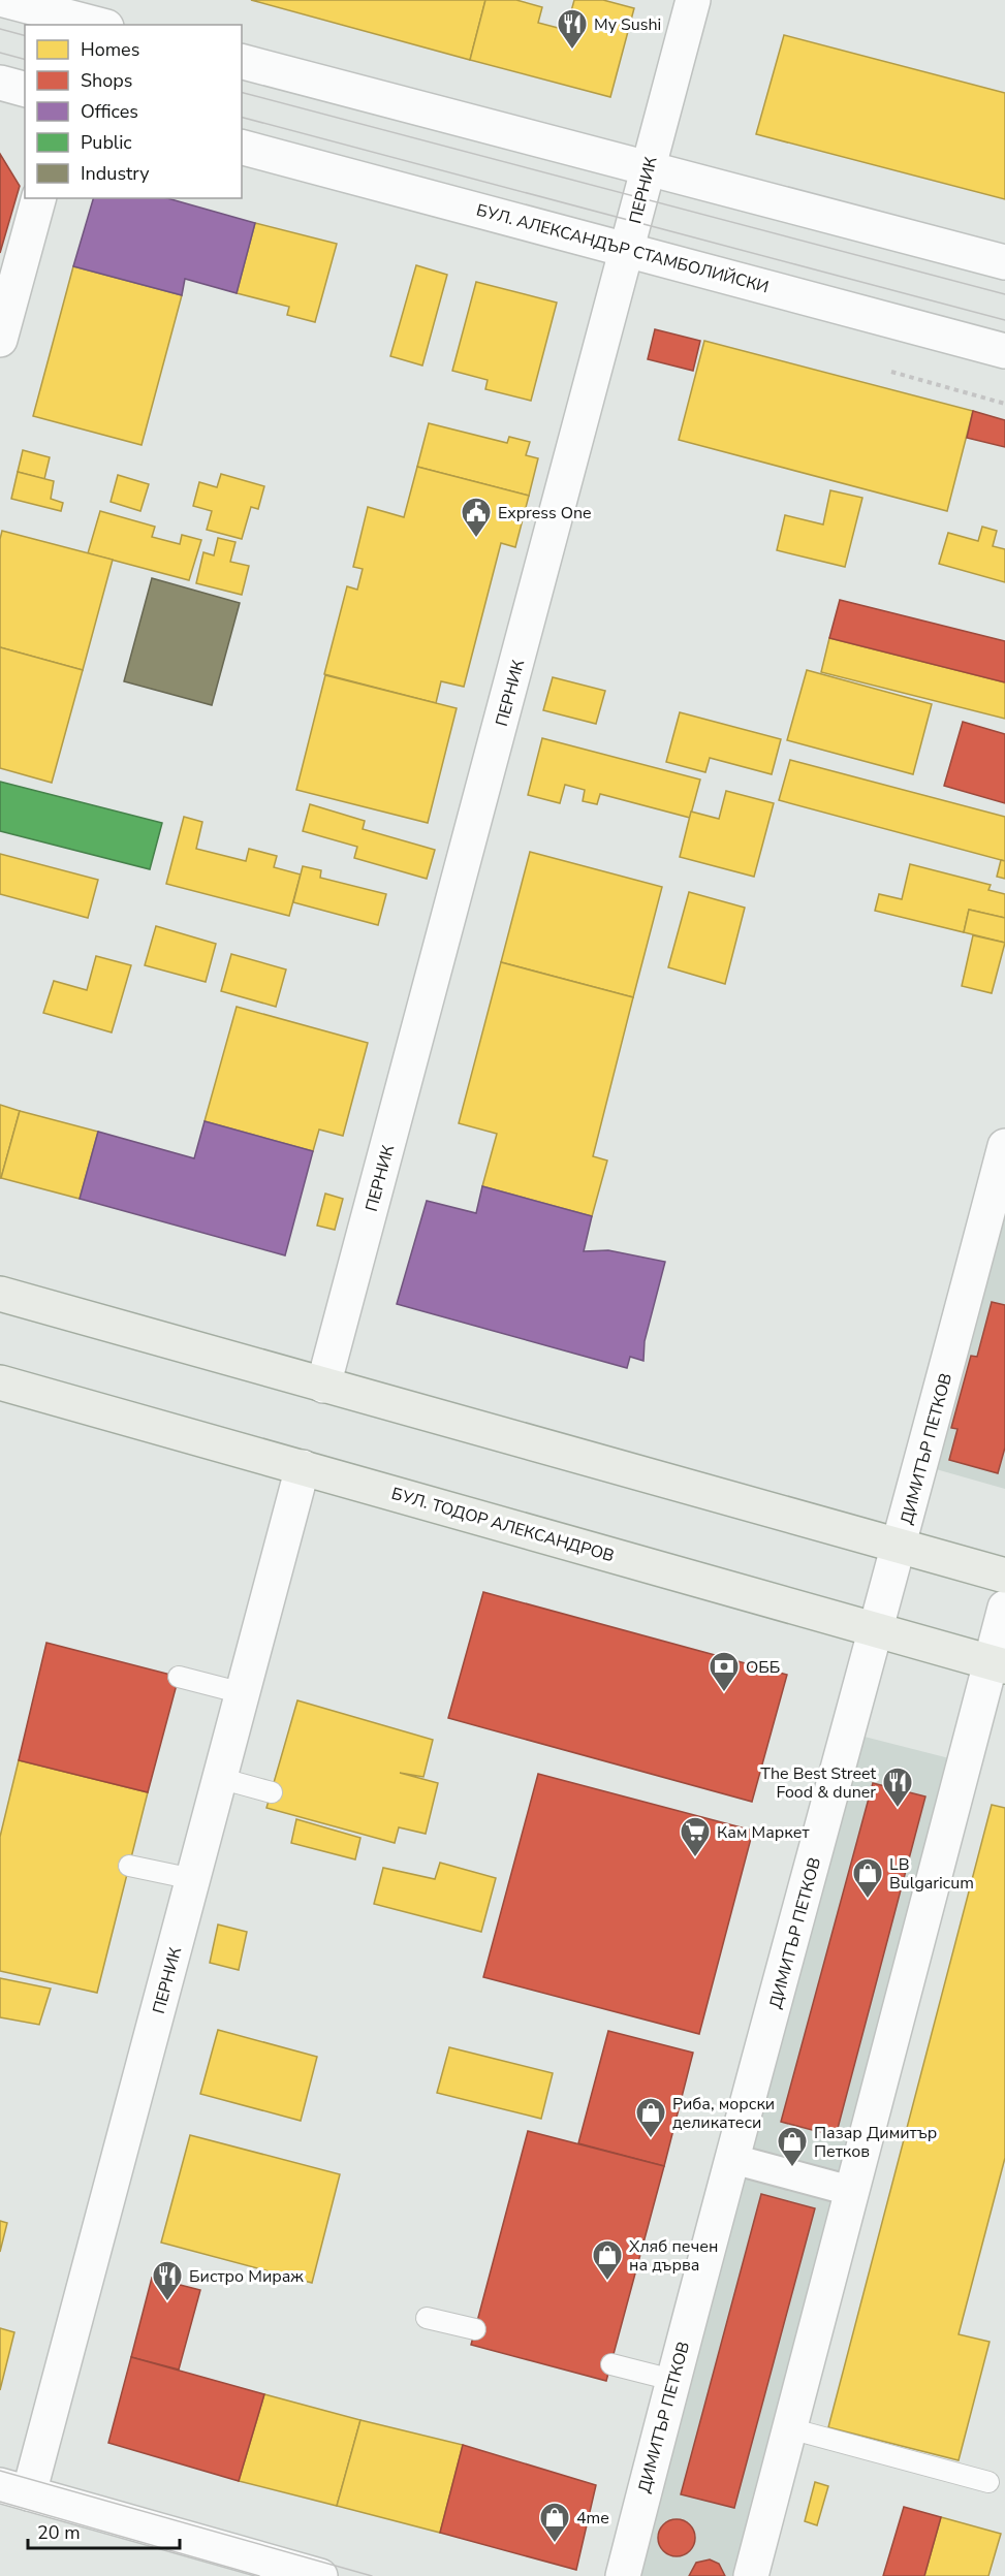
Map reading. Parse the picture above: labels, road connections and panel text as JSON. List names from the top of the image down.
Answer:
{
  "streets": {
    "main road": ["БУЛ. ТОДОР АЛЕКСАНДРОВ"],
    "street": ["ПЕРНИК", "БУЛ. АЛЕКСАНДЪР СТАМБОЛИЙСКИ", "ДИМИТЪР ПЕТКОВ"]
  },
  "crossings": [
    ["ПЕРНИК", "БУЛ. АЛЕКСАНДЪР СТАМБОЛИЙСКИ"],
    ["ПЕРНИК", "БУЛ. ТОДОР АЛЕКСАНДРОВ"],
    ["ДИМИТЪР ПЕТКОВ", "БУЛ. ТОДОР АЛЕКСАНДРОВ"]
  ],
  "places": {
    "restaurant": ["My Sushi", "The Best Street Food & duner", "Бистро Мираж"],
    "public building": ["Express One"],
    "bank": ["ОББ"],
    "supermarket": ["Кам Маркет"],
    "shop": [
      "LB Bulgaricum",
      "Риба, морски деликатеси",
      "Пазар Димитър Петков",
      "Хляб печен на дърва",
      "4me"
    ]
  },
  "legend": [
    "Homes",
    "Shops",
    "Offices",
    "Public",
    "Industry"
  ],
  "scale_bar": "20 m"
}
